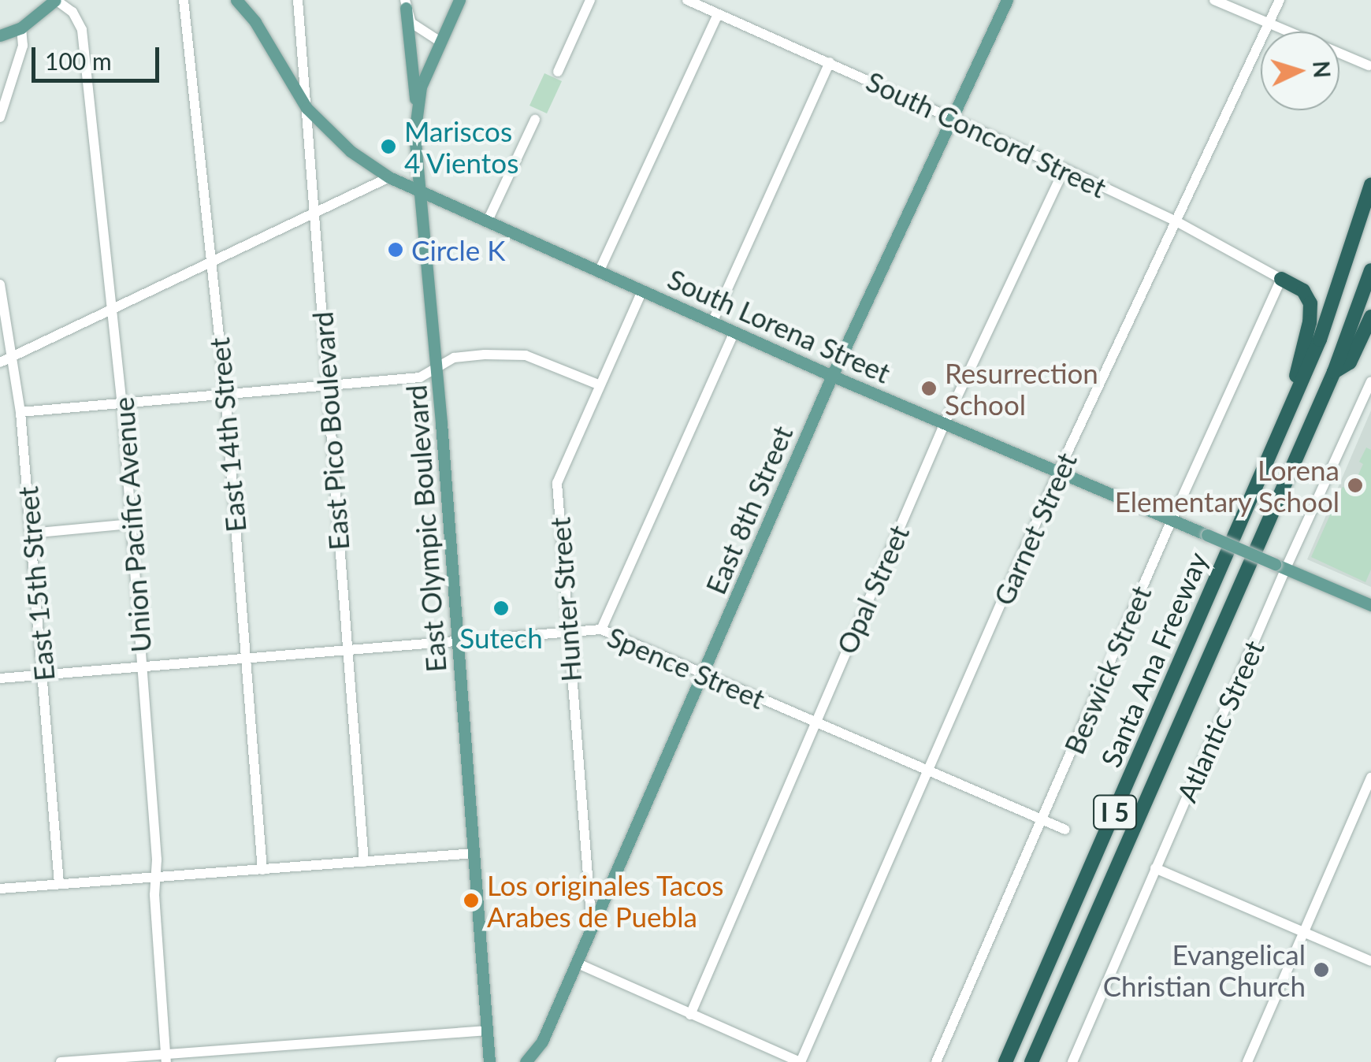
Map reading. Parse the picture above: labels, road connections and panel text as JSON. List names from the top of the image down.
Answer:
{
  "streets": {
    "highway": ["Santa Ana Freeway", "I 5"],
    "main road": ["South Lorena Street", "East 8th Street", "East Olympic Boulevard"],
    "street": [
      "South Concord Street",
      "East Pico Boulevard",
      "East 14th Street",
      "Union Pacific Avenue",
      "Garnet Street",
      "East 15th Street",
      "Opal Street",
      "Hunter Street",
      "Spence Street",
      "Beswick Street",
      "Atlantic Street"
    ]
  },
  "crossings": [
    ["South Concord Street", "East 8th Street"],
    ["South Concord Street", "Garnet Street"],
    ["South Concord Street", "Opal Street"],
    ["South Concord Street", "Beswick Street"],
    ["South Lorena Street", "East Pico Boulevard"],
    ["South Lorena Street", "East 8th Street"],
    ["South Lorena Street", "East Olympic Boulevard"],
    ["South Lorena Street", "Garnet Street"],
    ["South Lorena Street", "Opal Street"],
    ["South Lorena Street", "Hunter Street"],
    ["South Lorena Street", "Beswick Street"],
    ["South Lorena Street", "Atlantic Street"],
    ["East Pico Boulevard", "Spence Street"],
    ["East 14th Street", "Spence Street"],
    ["East 8th Street", "Hunter Street"],
    ["East 8th Street", "Spence Street"],
    ["Union Pacific Avenue", "Spence Street"],
    ["East Olympic Boulevard", "Spence Street"],
    ["Garnet Street", "Spence Street"],
    ["East 15th Street", "Spence Street"],
    ["Opal Street", "Spence Street"],
    ["Hunter Street", "Spence Street"],
    ["Spence Street", "Beswick Street"]
  ],
  "places": [
    "Mariscos 4 Vientos",
    "Circle K",
    "Resurrection School",
    "Lorena Elementary School",
    "Sutech",
    "Los originales Tacos Arabes de Puebla",
    "Evangelical Christian Church"
  ],
  "scale_bar": "100 m",
  "north": "right"
}
